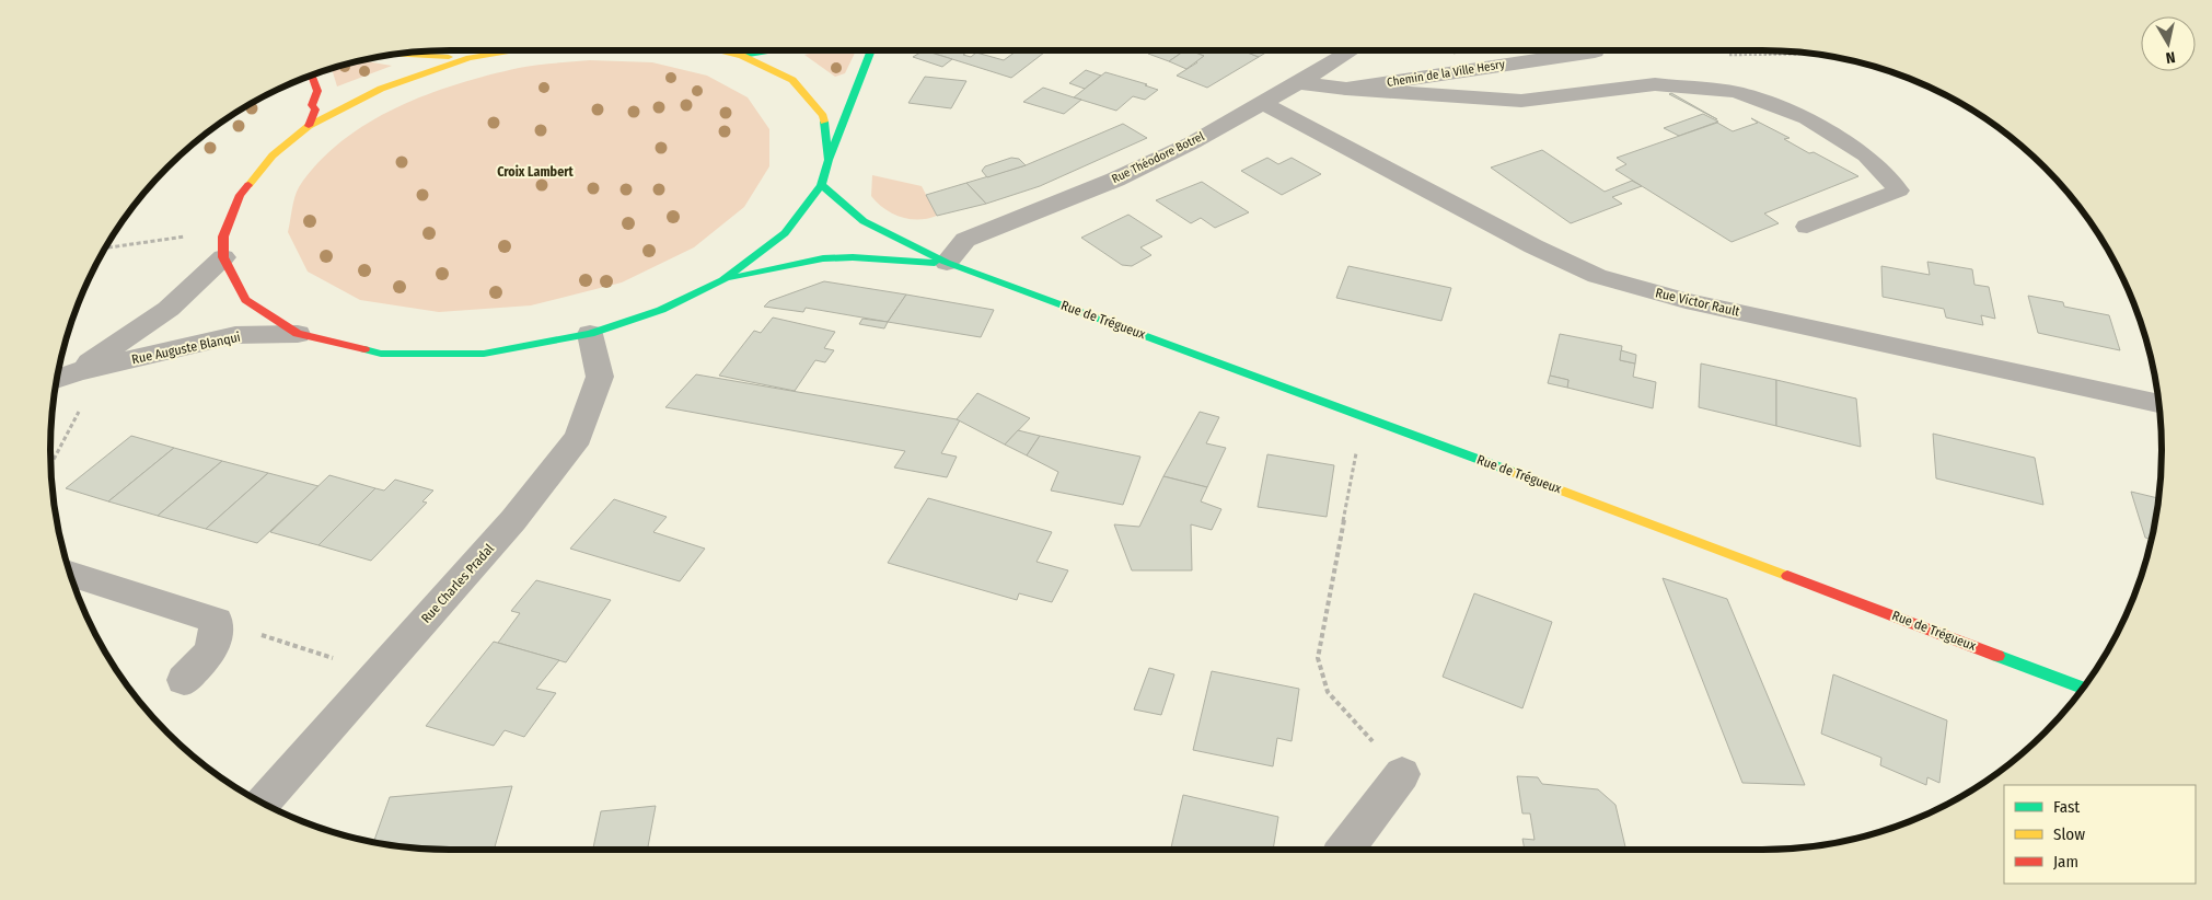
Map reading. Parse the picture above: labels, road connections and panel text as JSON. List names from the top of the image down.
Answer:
{
  "streets": {
    "main road": ["Rue de Trégueux"],
    "street": [
      "Chemin de la Ville Hesry",
      "Rue Théodore Botrel",
      "Rue Victor Rault",
      "Rue Auguste Blanqui",
      "Rue Charles Pradal"
    ]
  },
  "crossings": [
    ["Chemin de la Ville Hesry", "Rue Théodore Botrel"],
    ["Rue Théodore Botrel", "Rue Victor Rault"],
    ["Rue Théodore Botrel", "Rue de Trégueux"]
  ],
  "districts": ["Croix Lambert"],
  "legend": ["Fast", "Slow", "Jam"],
  "north": "bottom"
}
